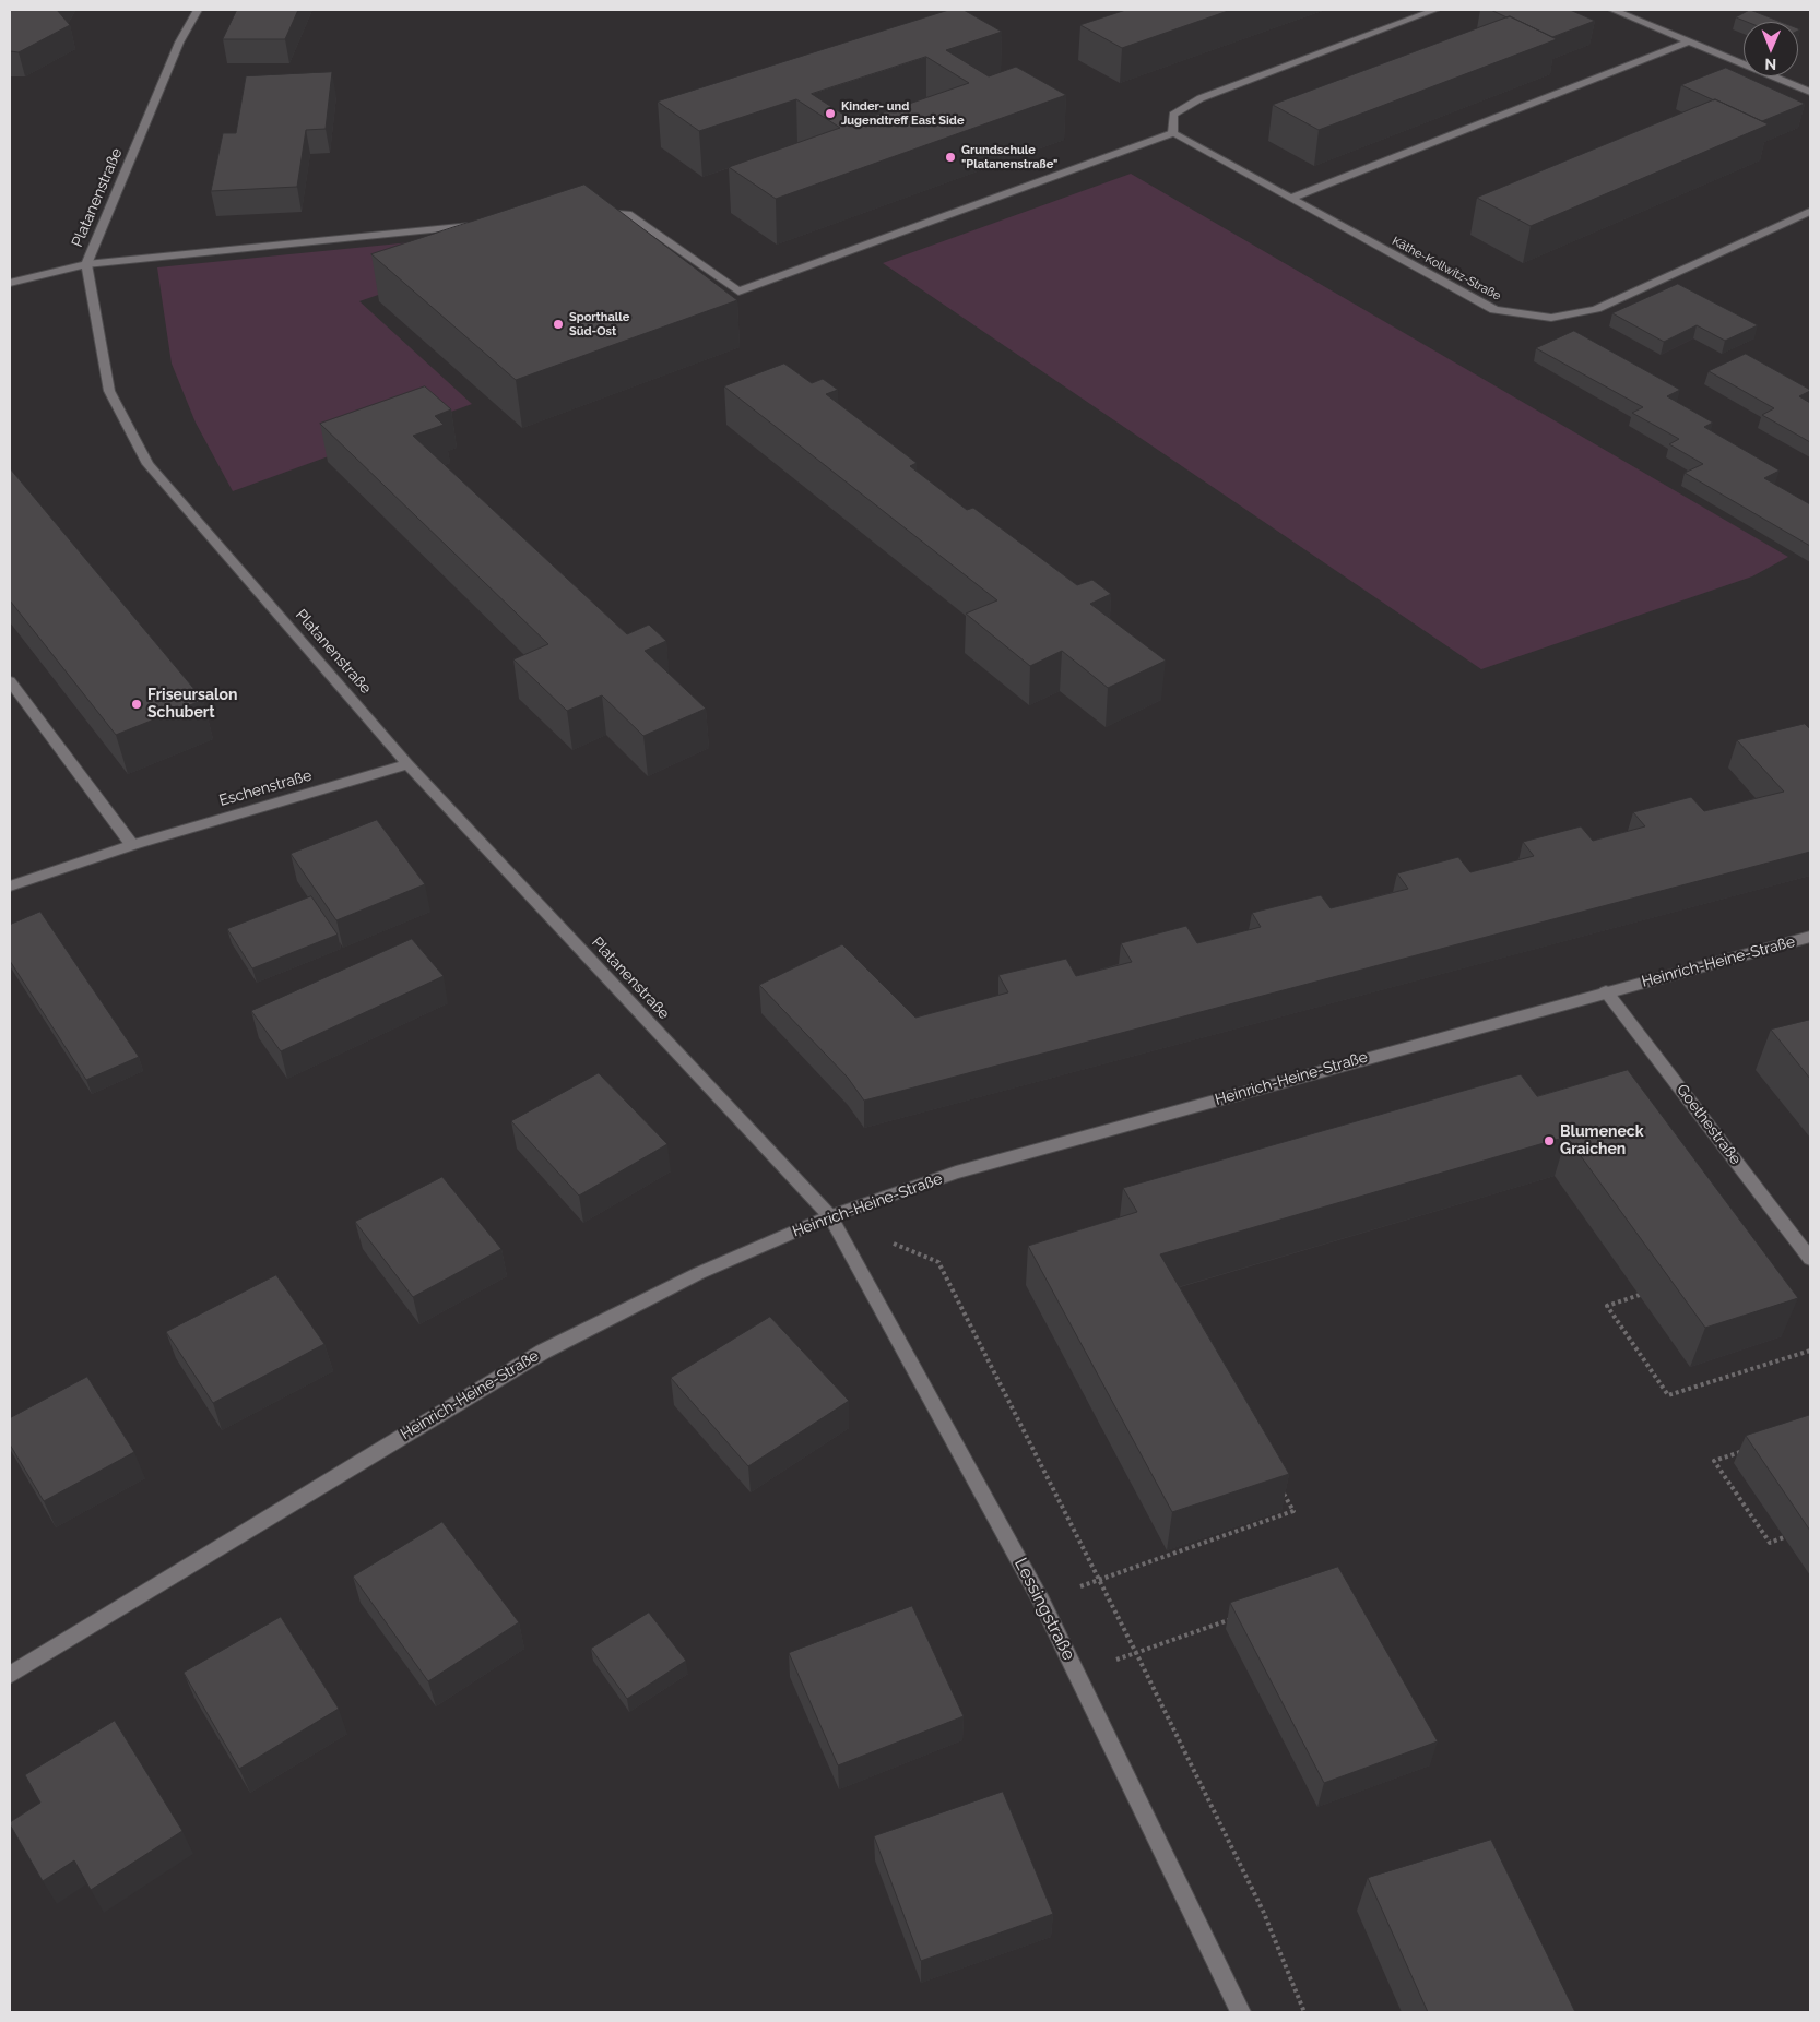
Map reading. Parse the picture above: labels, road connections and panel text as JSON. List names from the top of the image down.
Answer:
{
  "streets": {
    "street": [
      "Platanenstraße",
      "Käthe-Kollwitz-Straße",
      "Eschenstraße",
      "Heinrich-Heine-Straße",
      "Goethestraße",
      "Lessingstraße"
    ]
  },
  "crossings": [
    ["Platanenstraße", "Eschenstraße"],
    ["Platanenstraße", "Heinrich-Heine-Straße"],
    ["Platanenstraße", "Lessingstraße"],
    ["Heinrich-Heine-Straße", "Goethestraße"],
    ["Heinrich-Heine-Straße", "Lessingstraße"]
  ],
  "places": [
    "Kinder- und Jugendtreff East Side",
    "Grundschule \"Platanenstraße\"",
    "Sporthalle Süd-Ost",
    "Friseursalon Schubert",
    "Blumeneck Graichen"
  ],
  "north": "bottom"
}
